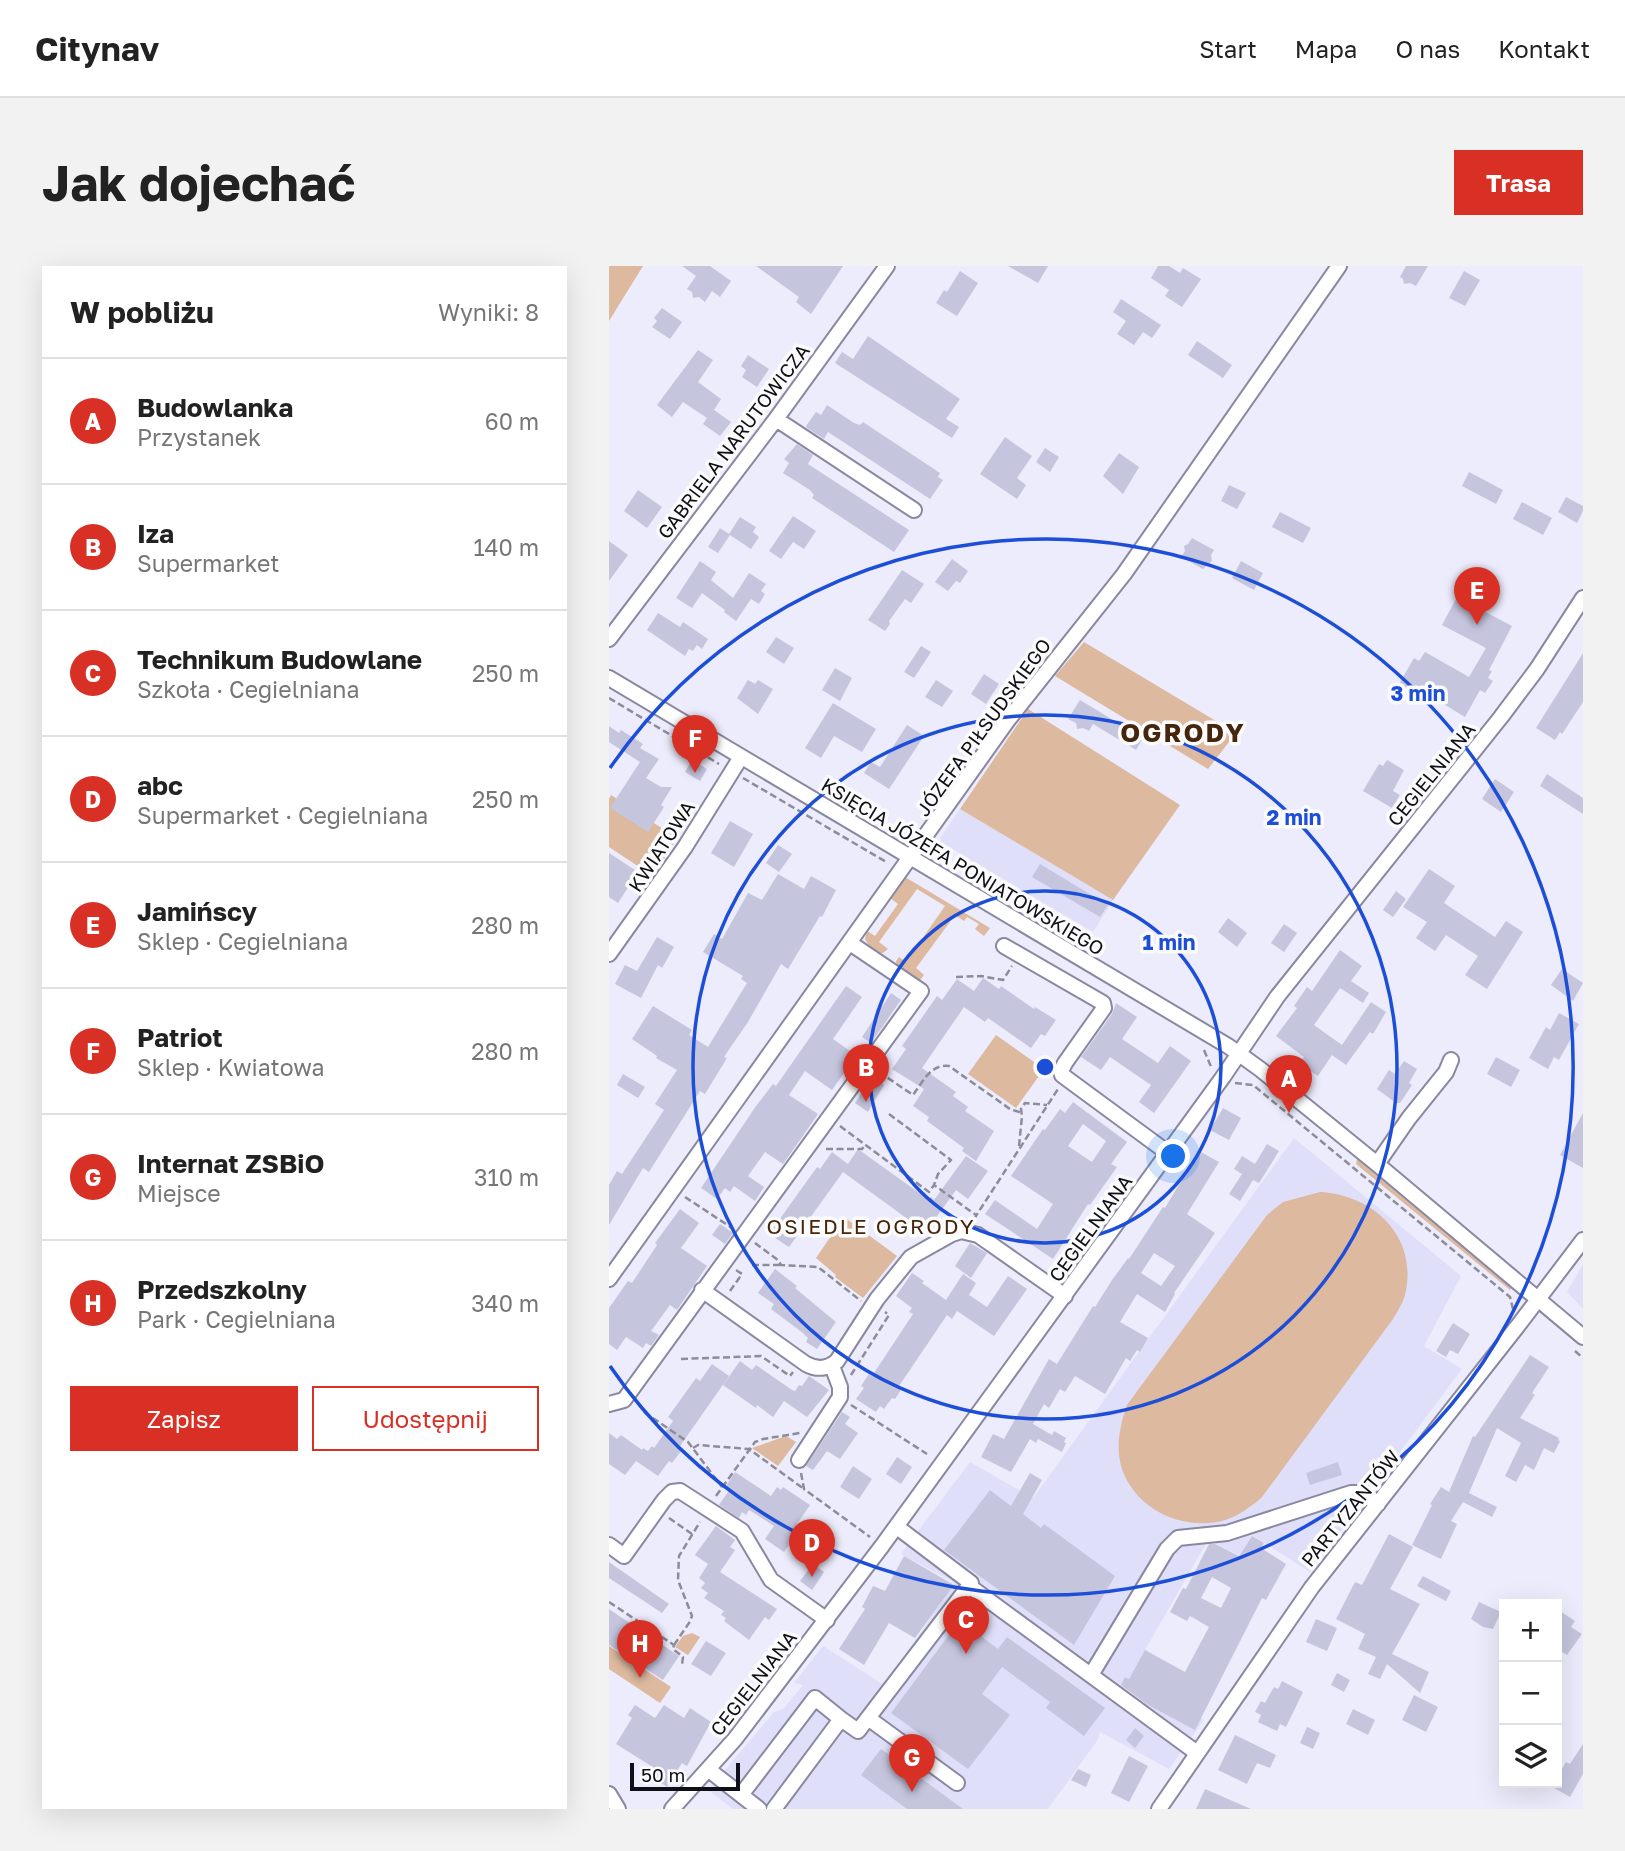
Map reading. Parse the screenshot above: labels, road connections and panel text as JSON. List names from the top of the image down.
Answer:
{
  "streets": {
    "street": [
      "GABRIELA NARUTOWICZA",
      "JÓZEFA PIŁSUDSKIEGO",
      "CEGIELNIANA",
      "KWIATOWA",
      "KSIĘCIA JÓZEFA PONIATOWSKIEGO",
      "PARTYZANTÓW"
    ]
  },
  "crossings": [
    ["JÓZEFA PIŁSUDSKIEGO", "KSIĘCIA JÓZEFA PONIATOWSKIEGO"],
    ["CEGIELNIANA", "KSIĘCIA JÓZEFA PONIATOWSKIEGO"],
    ["KWIATOWA", "KSIĘCIA JÓZEFA PONIATOWSKIEGO"],
    ["KSIĘCIA JÓZEFA PONIATOWSKIEGO", "PARTYZANTÓW"]
  ],
  "districts": ["OGRODY", "OSIEDLE OGRODY"],
  "scale_bar": "50 m",
  "page": {
    "header": "Citynav",
    "nav": [
      "Start",
      "Mapa",
      "O nas",
      "Kontakt"
    ],
    "buttons": [
      "Trasa",
      ["Zapisz", "Udostępnij"]
    ],
    "title": "Jak dojechać",
    "heading": ["W pobliżu", "Wyniki: 8"],
    "list": [
      {
        "mark": "A",
        "name": "Budowlanka",
        "note": "Przystanek",
        "value": "60 m"
      },
      {
        "mark": "B",
        "name": "Iza",
        "note": "Supermarket",
        "value": "140 m"
      },
      {
        "mark": "C",
        "name": "Technikum Budowlane",
        "note": "Szkoła · Cegielniana",
        "value": "250 m"
      },
      {
        "mark": "D",
        "name": "abc",
        "note": "Supermarket · Cegielniana",
        "value": "250 m"
      },
      {
        "mark": "E",
        "name": "Jamińscy",
        "note": "Sklep · Cegielniana",
        "value": "280 m"
      },
      {
        "mark": "F",
        "name": "Patriot",
        "note": "Sklep · Kwiatowa",
        "value": "280 m"
      },
      {
        "mark": "G",
        "name": "Internat ZSBiO",
        "note": "Miejsce",
        "value": "310 m"
      },
      {
        "mark": "H",
        "name": "Przedszkolny",
        "note": "Park · Cegielniana",
        "value": "340 m"
      }
    ],
    "pins": [
      "E",
      "F",
      "B",
      "A",
      "D",
      "C",
      "H",
      "G"
    ],
    "map_buttons": ["+", "−"],
    "scale": "50 m"
  },
  "rings": ["3 min", "2 min", "1 min"]
}
